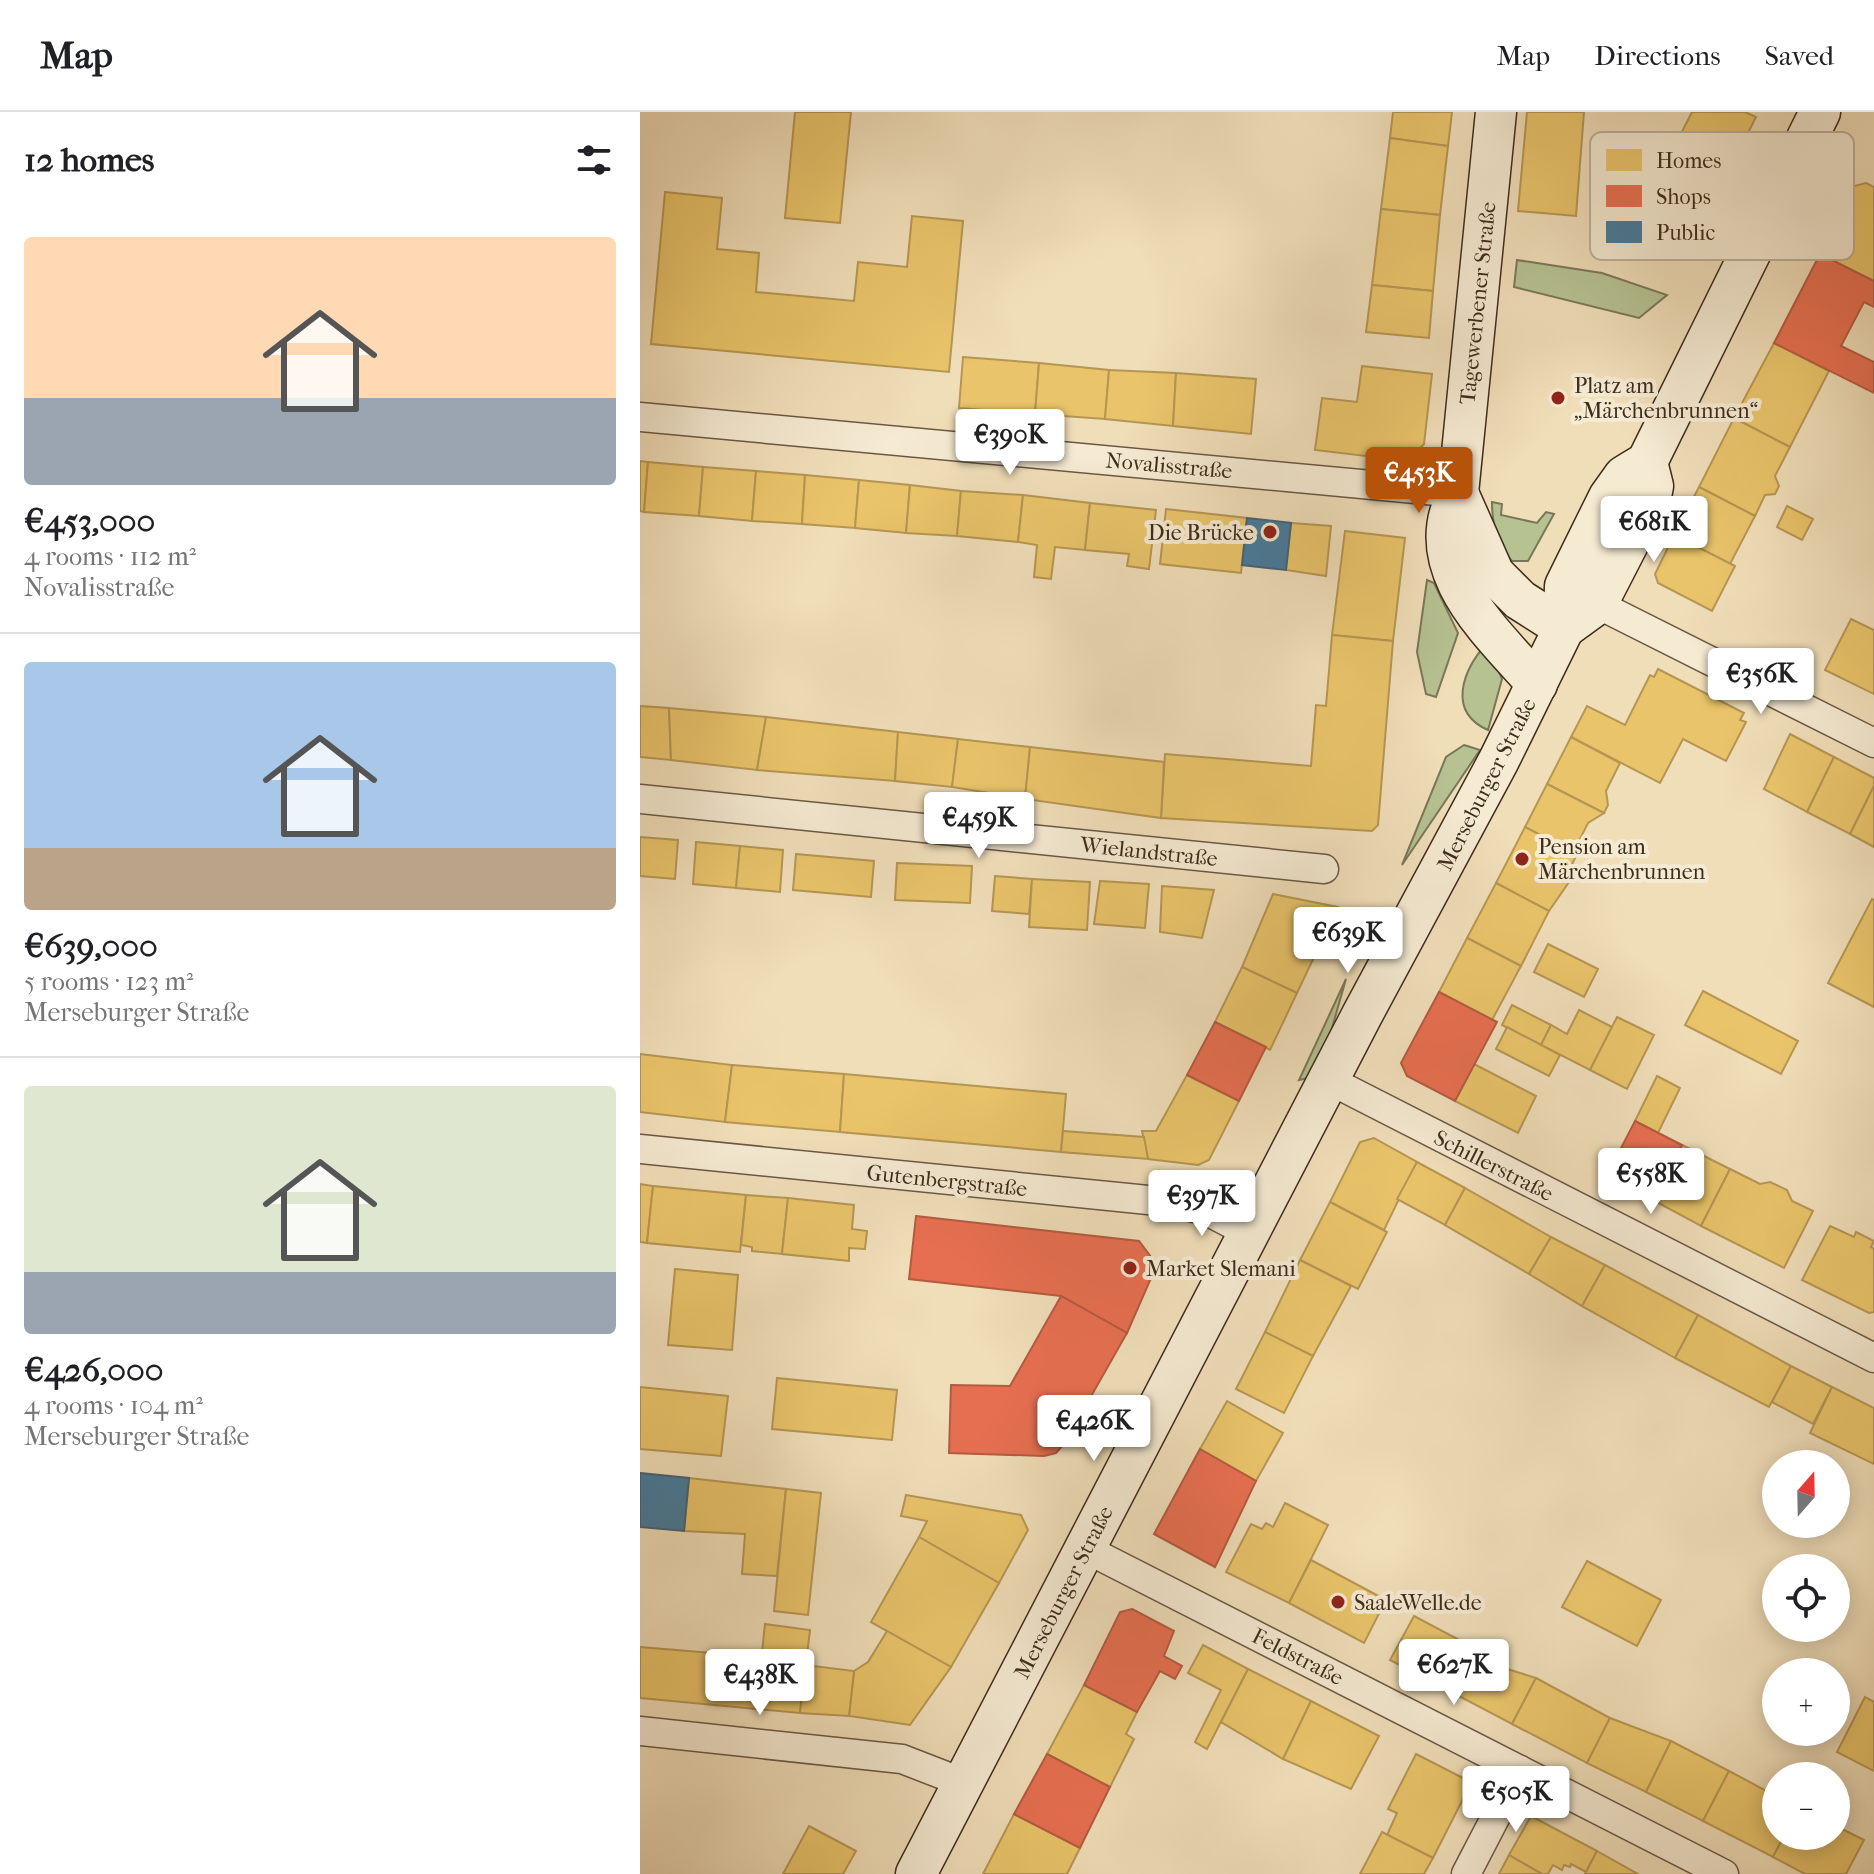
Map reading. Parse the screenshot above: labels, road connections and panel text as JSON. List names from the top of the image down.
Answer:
{
  "streets": {
    "main road": ["Tagewerbener Straße", "Merseburger Straße"],
    "street": [
      "Novalisstraße",
      "Wielandstraße",
      "Schillerstraße",
      "Gutenbergstraße",
      "Feldstraße"
    ]
  },
  "crossings": [
    ["Tagewerbener Straße", "Novalisstraße"],
    ["Tagewerbener Straße", "Merseburger Straße"],
    ["Merseburger Straße", "Schillerstraße"],
    ["Merseburger Straße", "Gutenbergstraße"],
    ["Merseburger Straße", "Feldstraße"]
  ],
  "places": [
    "Platz am „Märchenbrunnen“",
    "Die Brücke",
    "Pension am Märchenbrunnen",
    "Market Slemani",
    "SaaleWelle.de"
  ],
  "legend": ["Homes", "Shops", "Public"],
  "north": "top",
  "page": {
    "header": "Map",
    "nav": ["Map", "Directions", "Saved"],
    "heading": "12 homes",
    "list": [
      {
        "name": "€453,000",
        "note": "4 rooms · 112 m² · Novalisstraße"
      },
      {
        "name": "€639,000",
        "note": "5 rooms · 123 m² · Merseburger Straße"
      },
      {
        "name": "€426,000",
        "note": "4 rooms · 104 m² · Merseburger Straße"
      }
    ],
    "price": [
      "€390K",
      "€453K",
      "€681K",
      "€356K",
      "€459K",
      "€639K",
      "€558K",
      "€397K",
      "€426K",
      "€627K",
      "€438K",
      "€505K"
    ],
    "map_buttons": ["+", "−"]
  }
}
